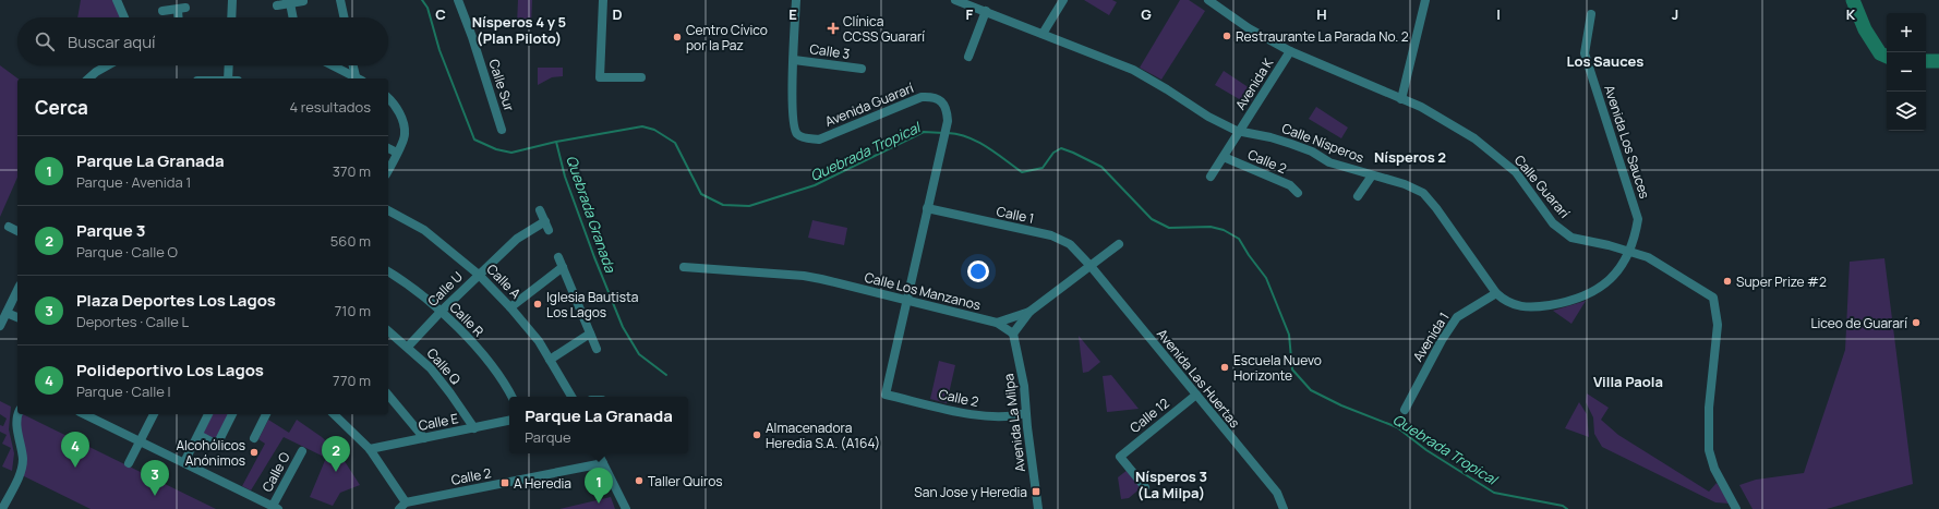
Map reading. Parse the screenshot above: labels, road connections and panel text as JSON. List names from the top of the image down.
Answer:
{
  "streets": {
    "street": [
      "Calle 3",
      "Avenida K",
      "Calle Sur",
      "Avenida Guararí",
      "Avenida Los Sauces",
      "Calle Nísperos",
      "Calle 2",
      "Calle Guararí",
      "Calle 1",
      "Calle A",
      "Calle U",
      "Calle Los Manzanos",
      "Calle R",
      "Avenida 1",
      "Calle Q",
      "Avenida Las Huertas",
      "Calle 12",
      "Calle E",
      "Avenida La Milpa",
      "Calle O"
    ]
  },
  "crossings": [
    ["Calle 3", "Avenida Guararí"],
    ["Avenida K", "Calle Nísperos"],
    ["Avenida K", "Calle 2"],
    ["Avenida K", "Calle Guararí"],
    ["Avenida Guararí", "Calle 2"],
    ["Avenida Guararí", "Calle 1"],
    ["Avenida Guararí", "Calle Los Manzanos"],
    ["Avenida Los Sauces", "Calle Nísperos"],
    ["Avenida Los Sauces", "Calle Guararí"],
    ["Calle Nísperos", "Calle Guararí"],
    ["Calle Nísperos", "Avenida 1"],
    ["Calle 2", "Avenida La Milpa"],
    ["Calle 1", "Avenida Las Huertas"],
    ["Calle A", "Calle U"],
    ["Calle U", "Calle R"],
    ["Calle U", "Calle Q"],
    ["Calle Los Manzanos", "Avenida La Milpa"],
    ["Calle Q", "Calle E"],
    ["Avenida Las Huertas", "Calle 12"]
  ],
  "districts": [
    "Nísperos 4 y 5 (Plan Piloto)",
    "Los Sauces",
    "Nísperos 2",
    "Villa Paola",
    "Nísperos 3 (La Milpa)"
  ],
  "water": ["Quebrada Tropical", "Quebrada Granada"],
  "places": {
    "health": ["Clínica CCSS Guararí"],
    "other": [
      "Restraurante La Parada No. 2",
      "Centro Cívico por la Paz",
      "Super Prize #2",
      "Iglesia Bautista Los Lagos",
      "Liceo de Guararí",
      "Escuela Nuevo Horizonte",
      "Almacenadora Heredia S.A. (A164)",
      "Alcohólicos Anónimos",
      "Taller Quiros"
    ],
    "transit": ["A Heredia", "San Jose y Heredia"]
  },
  "page": {
    "map_buttons": ["+", "−"],
    "search": "Buscar aquí",
    "heading": ["Cerca", "4 resultados"],
    "list": [
      {
        "mark": "1",
        "name": "Parque La Granada",
        "note": "Parque · Avenida 1",
        "value": "370 m"
      },
      {
        "mark": "2",
        "name": "Parque 3",
        "note": "Parque · Calle O",
        "value": "560 m"
      },
      {
        "mark": "3",
        "name": "Plaza Deportes Los Lagos",
        "note": "Deportes · Calle L",
        "value": "710 m"
      },
      {
        "mark": "4",
        "name": "Polideportivo Los Lagos",
        "note": "Parque · Calle I",
        "value": "770 m"
      }
    ],
    "popup": ["Parque La Granada", "Parque"],
    "pins": [
      "4",
      "2",
      "3",
      "1"
    ]
  },
  "grid": {
    "columns": [
      "C",
      "D",
      "E",
      "F",
      "G",
      "H",
      "I",
      "J",
      "K"
    ]
  }
}
